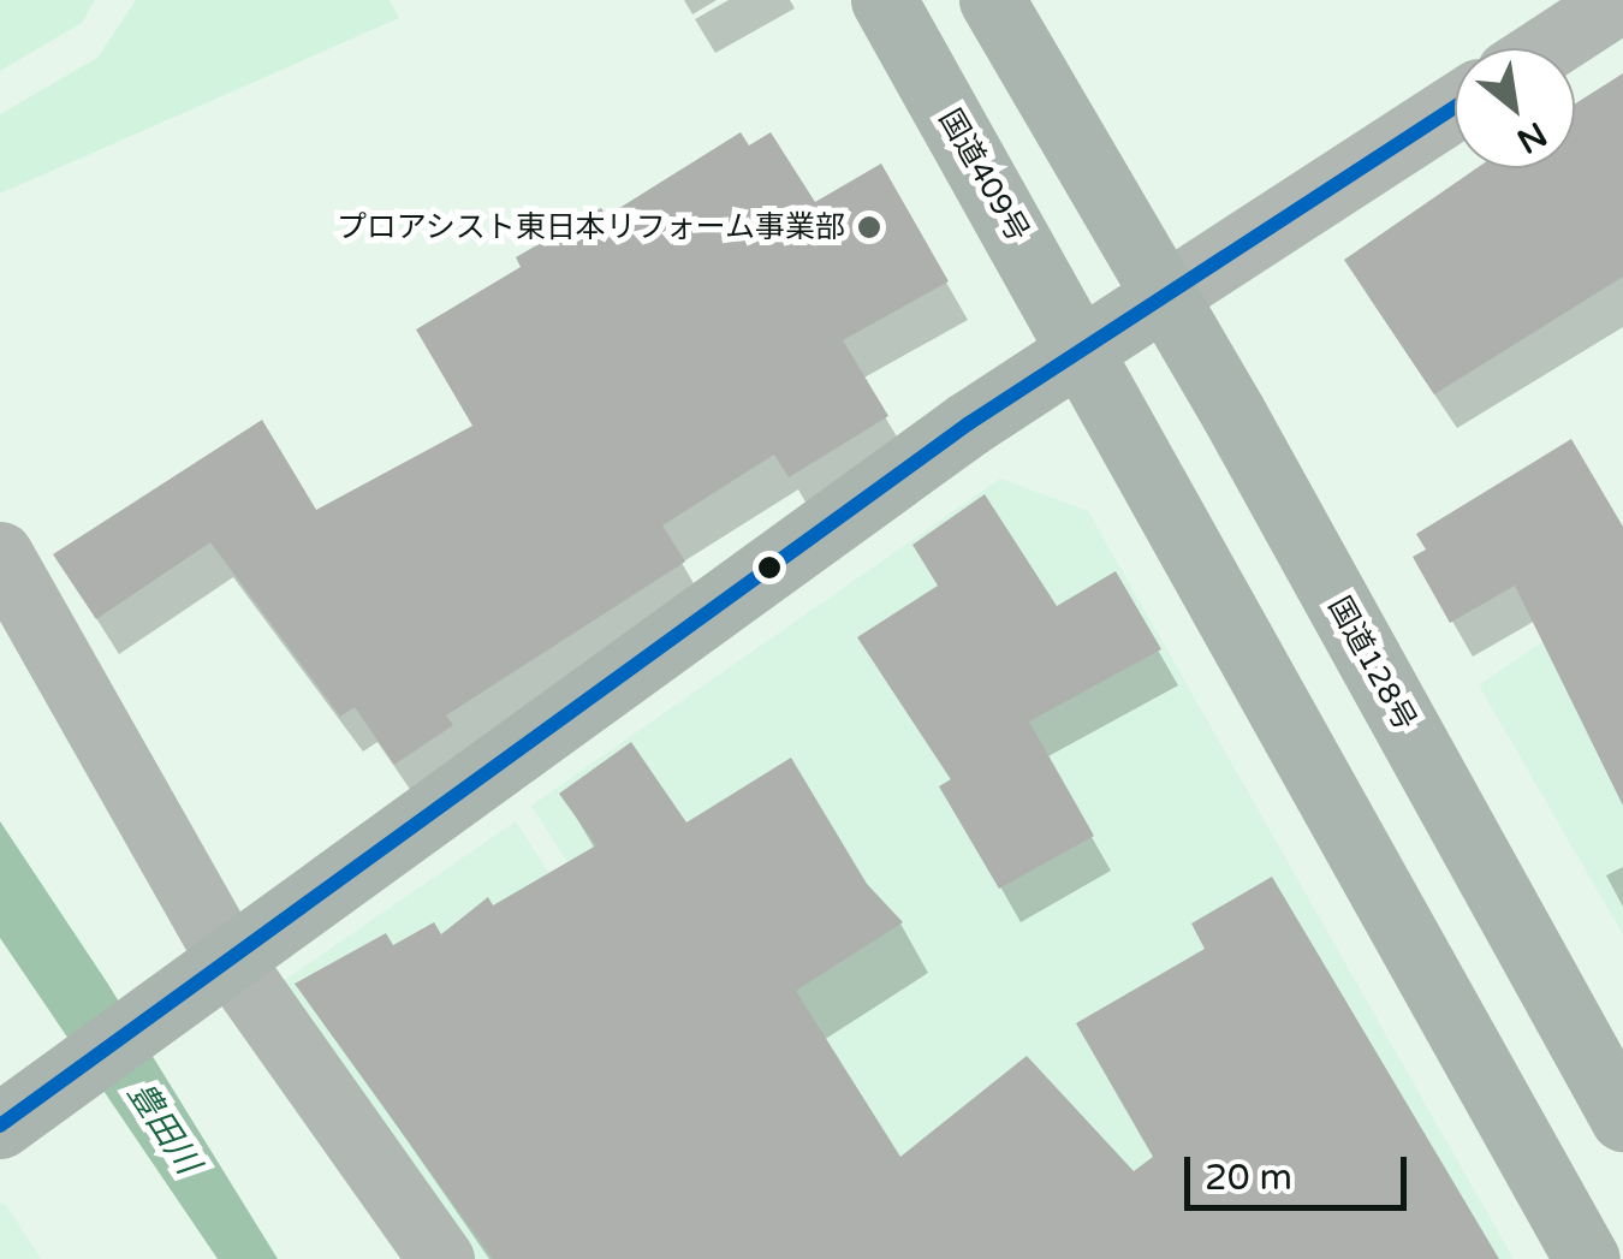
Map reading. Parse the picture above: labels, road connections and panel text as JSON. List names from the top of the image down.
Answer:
{
  "streets": {
    "highway": ["国道409号", "国道128号"]
  },
  "water": ["豊田川"],
  "places": ["プロアシスト東日本リフォーム事業部"],
  "scale_bar": "20 m",
  "north": "bottom right"
}
